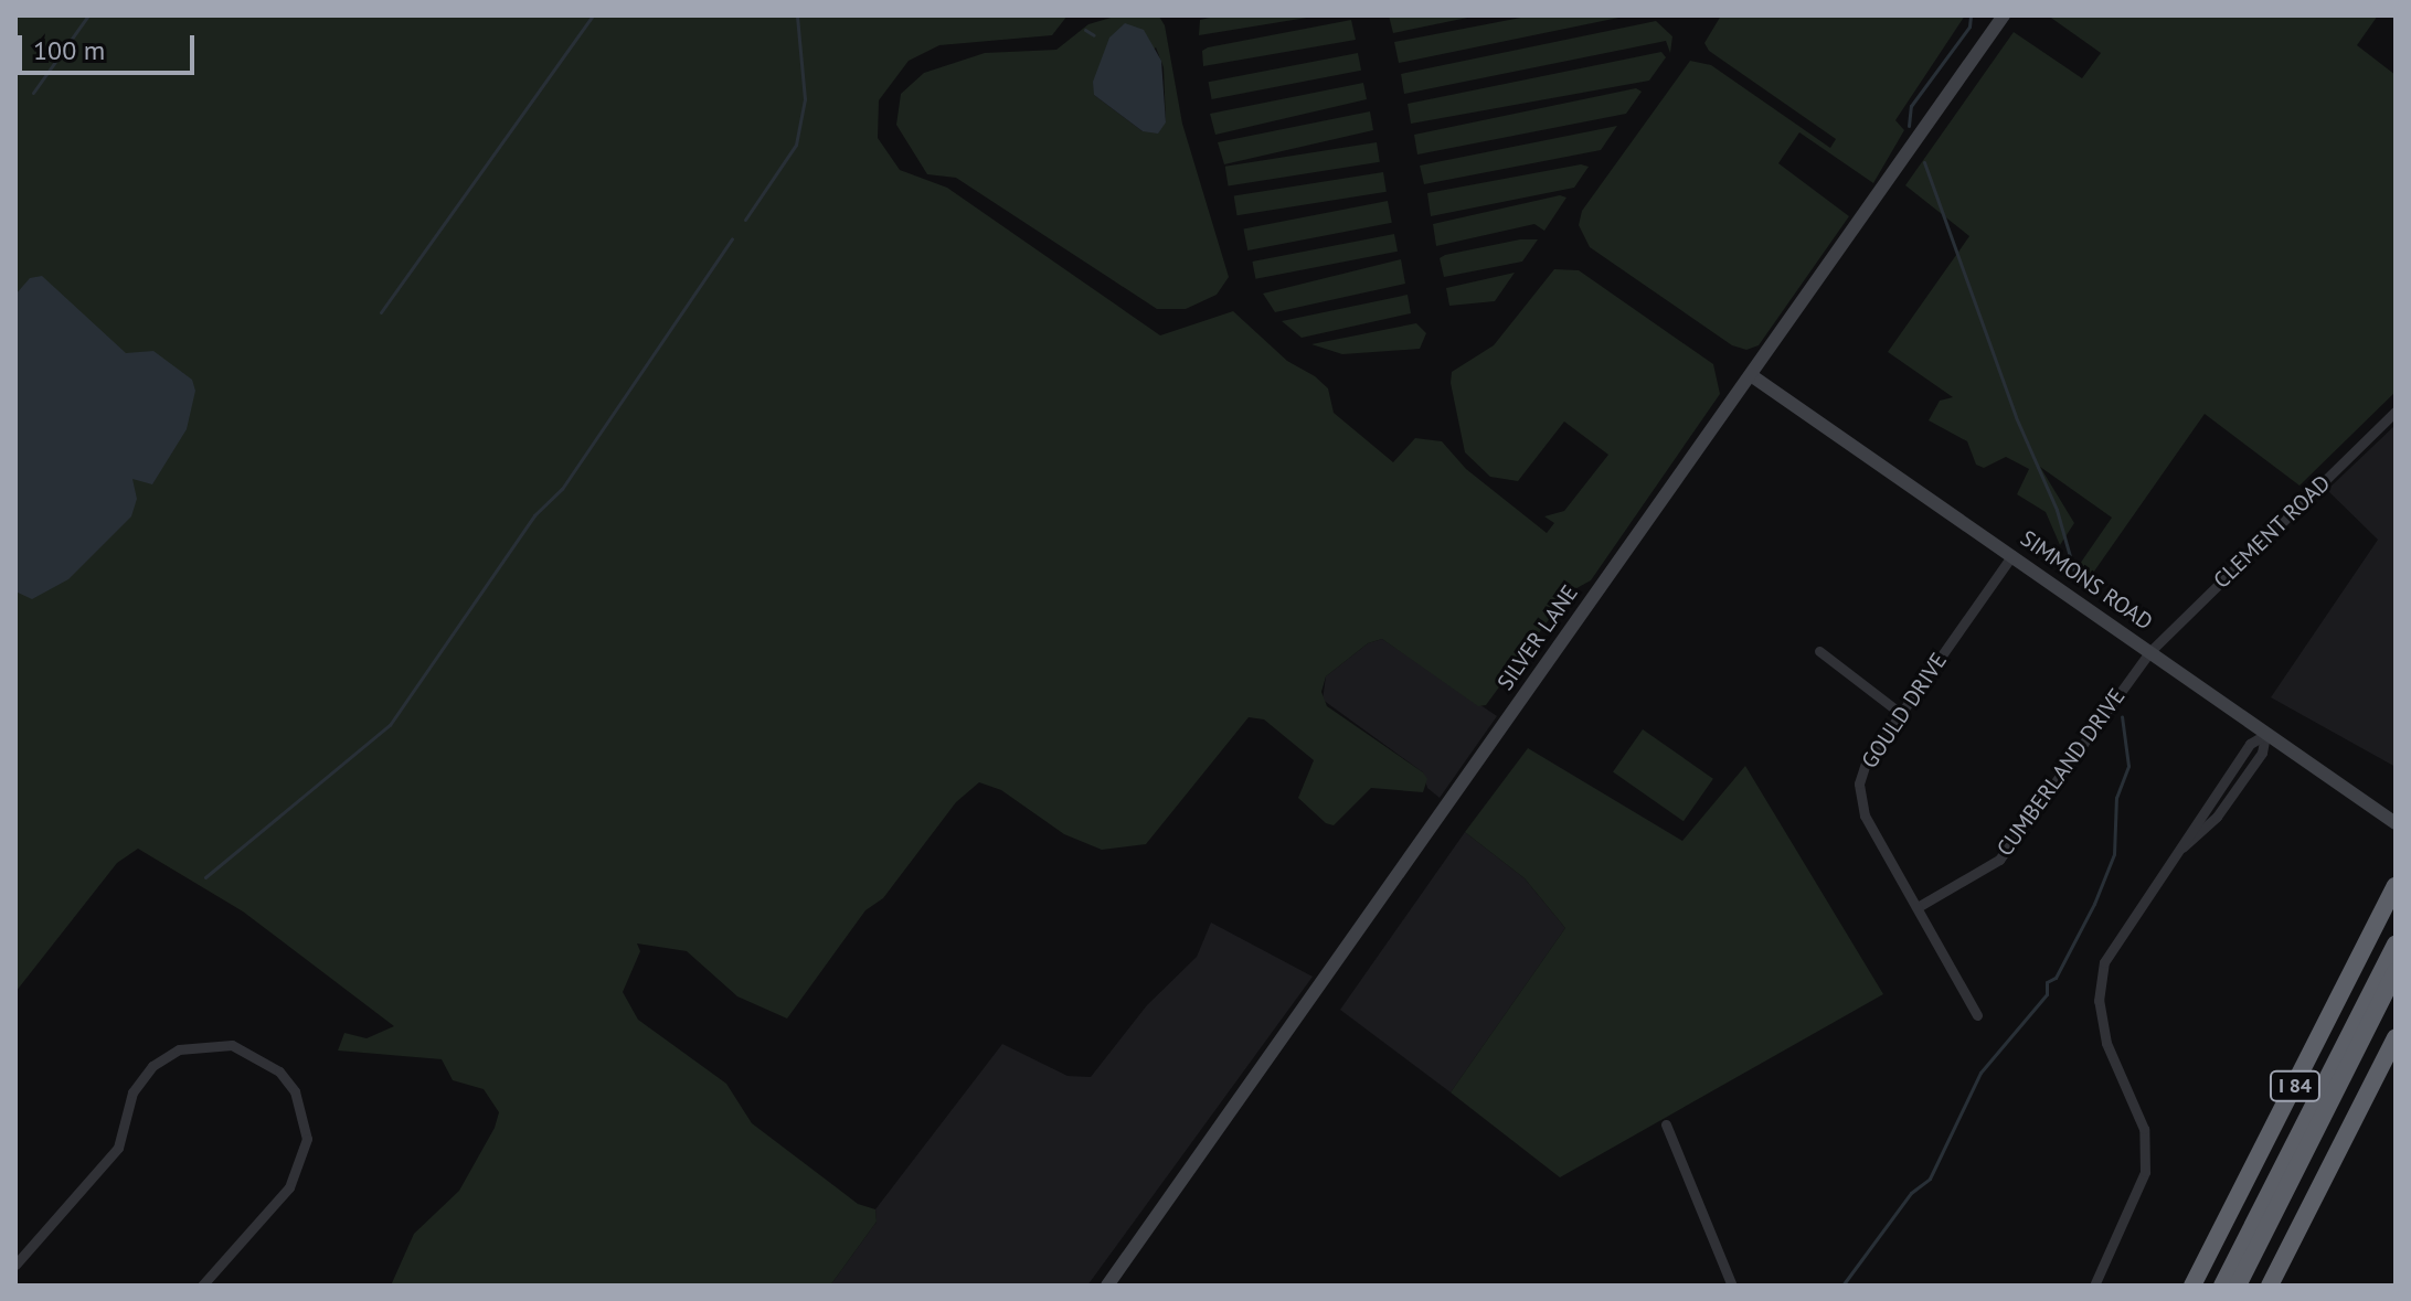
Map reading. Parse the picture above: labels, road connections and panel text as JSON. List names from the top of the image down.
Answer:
{
  "streets": {
    "highway": ["I 84"],
    "main road": ["SIMMONS ROAD", "SILVER LANE"],
    "street": ["CLEMENT ROAD", "GOULD DRIVE", "CUMBERLAND DRIVE"]
  },
  "crossings": [
    ["CLEMENT ROAD", "SIMMONS ROAD"],
    ["CLEMENT ROAD", "CUMBERLAND DRIVE"],
    ["SIMMONS ROAD", "SILVER LANE"],
    ["SIMMONS ROAD", "GOULD DRIVE"],
    ["SIMMONS ROAD", "CUMBERLAND DRIVE"],
    ["GOULD DRIVE", "CUMBERLAND DRIVE"]
  ],
  "scale_bar": "100 m"
}
